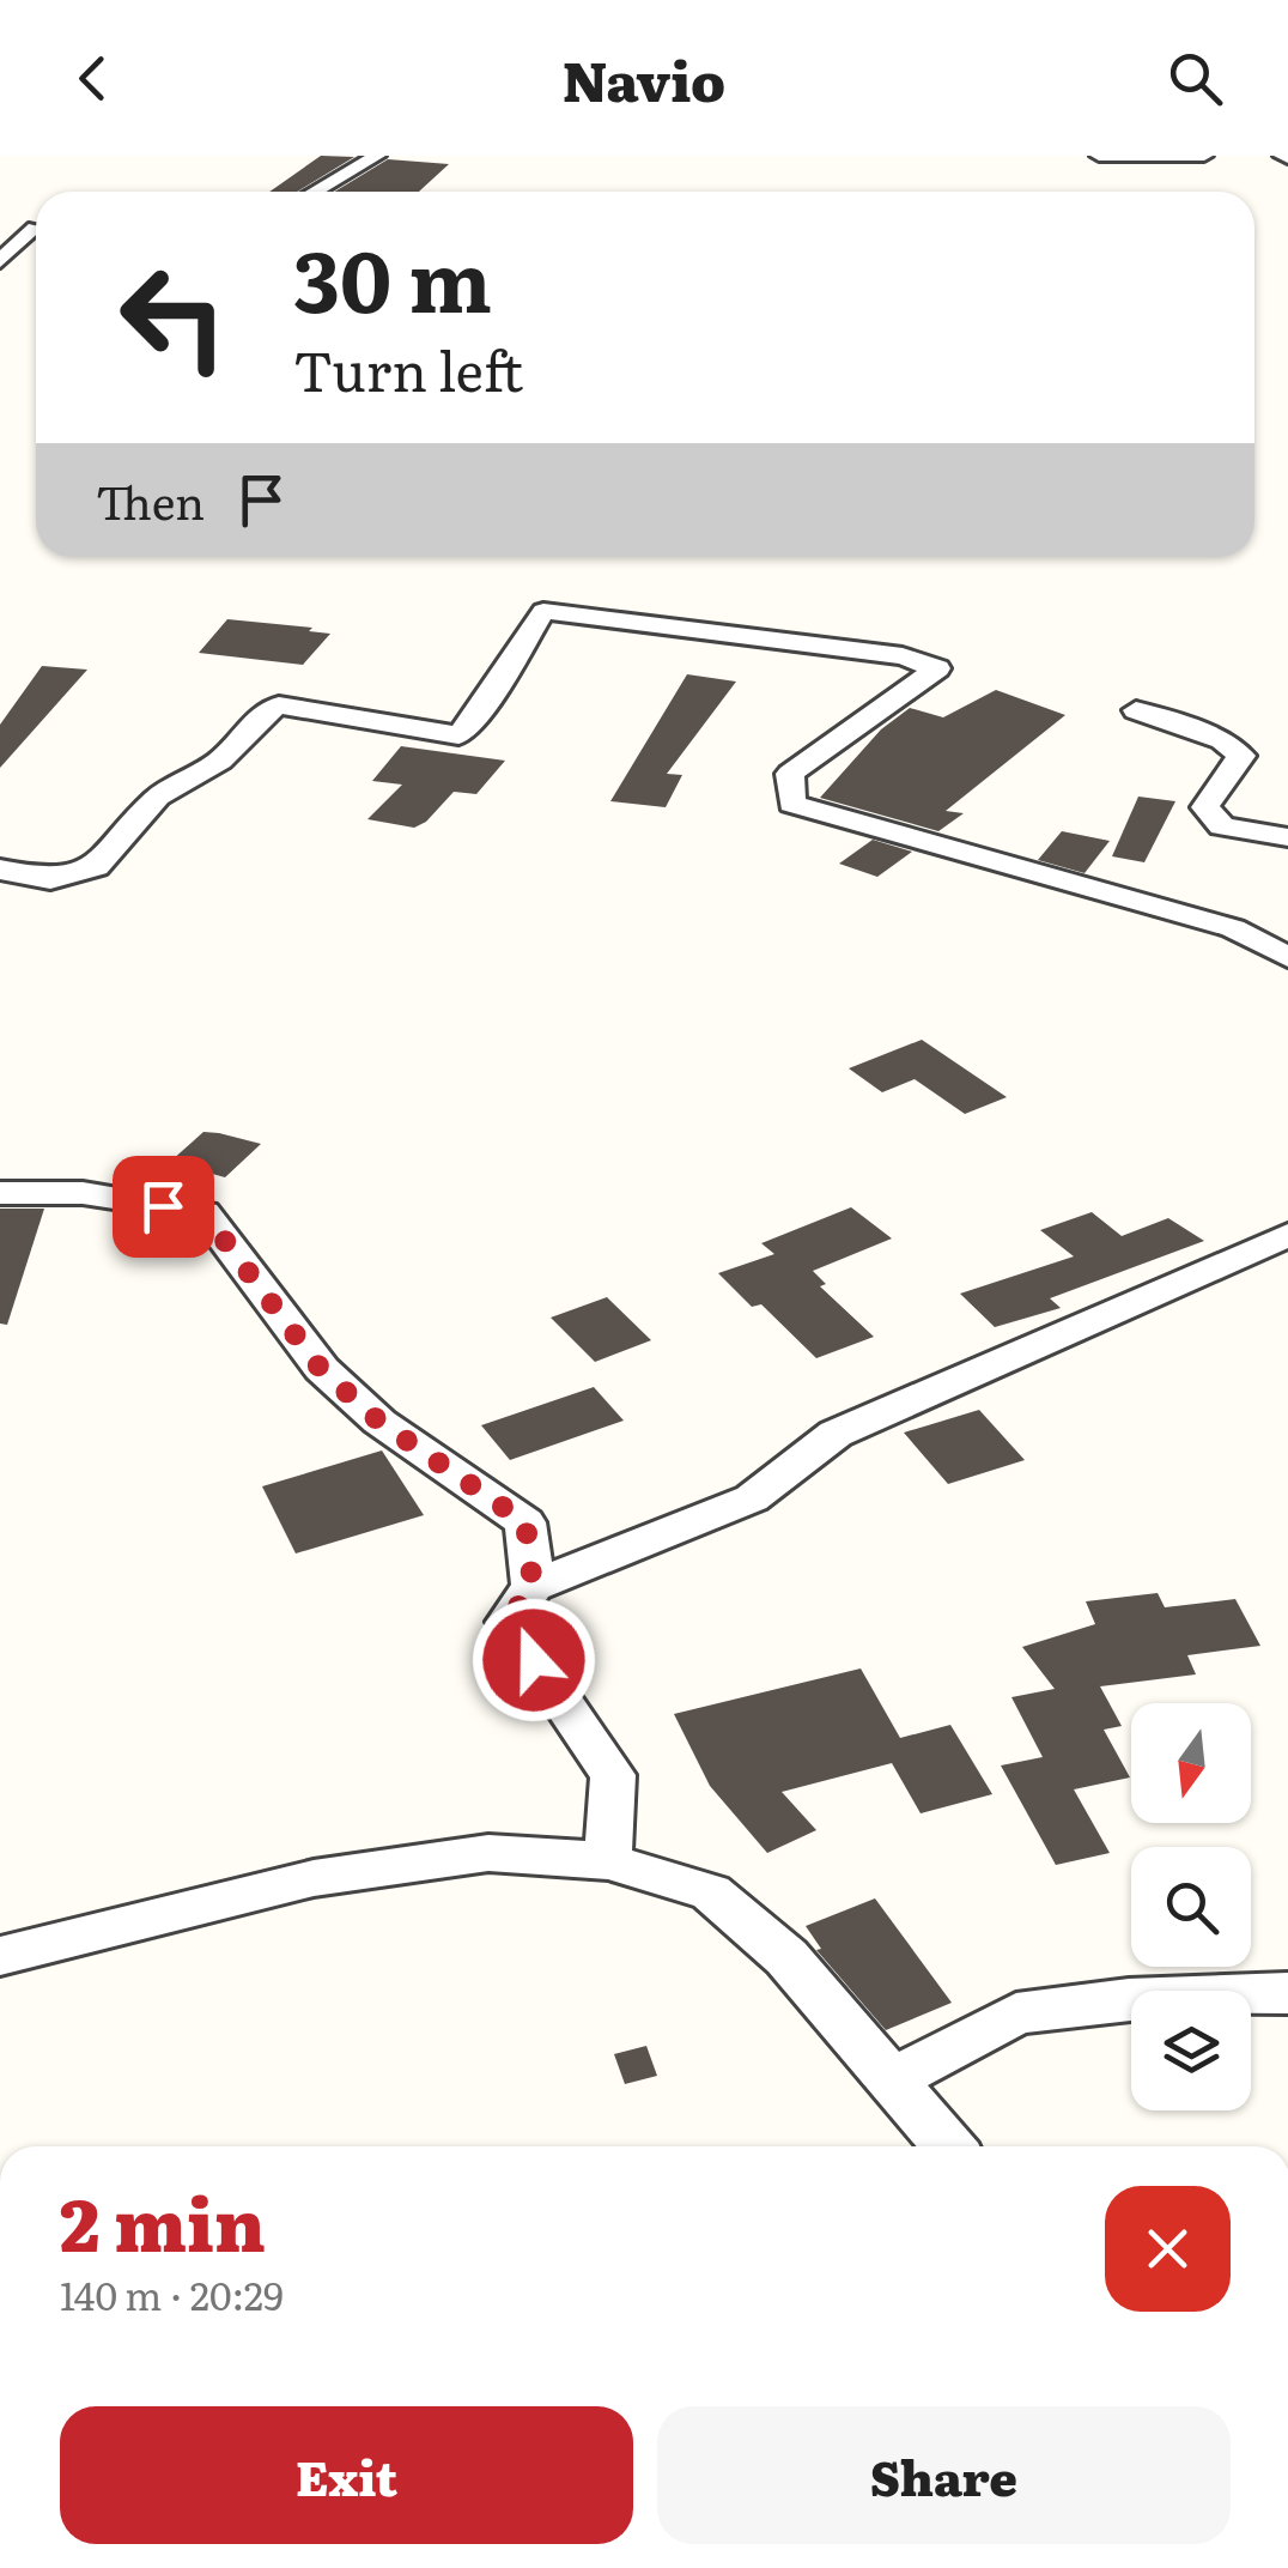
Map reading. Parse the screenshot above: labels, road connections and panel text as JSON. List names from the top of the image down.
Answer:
{
  "north": "bottom",
  "page": {
    "header": "Navio",
    "turn": ["30 m", "Turn left"],
    "then": "Then",
    "heading": ["2 min", "140 m · 20:29"],
    "buttons": ["Exit", "Share"]
  }
}
